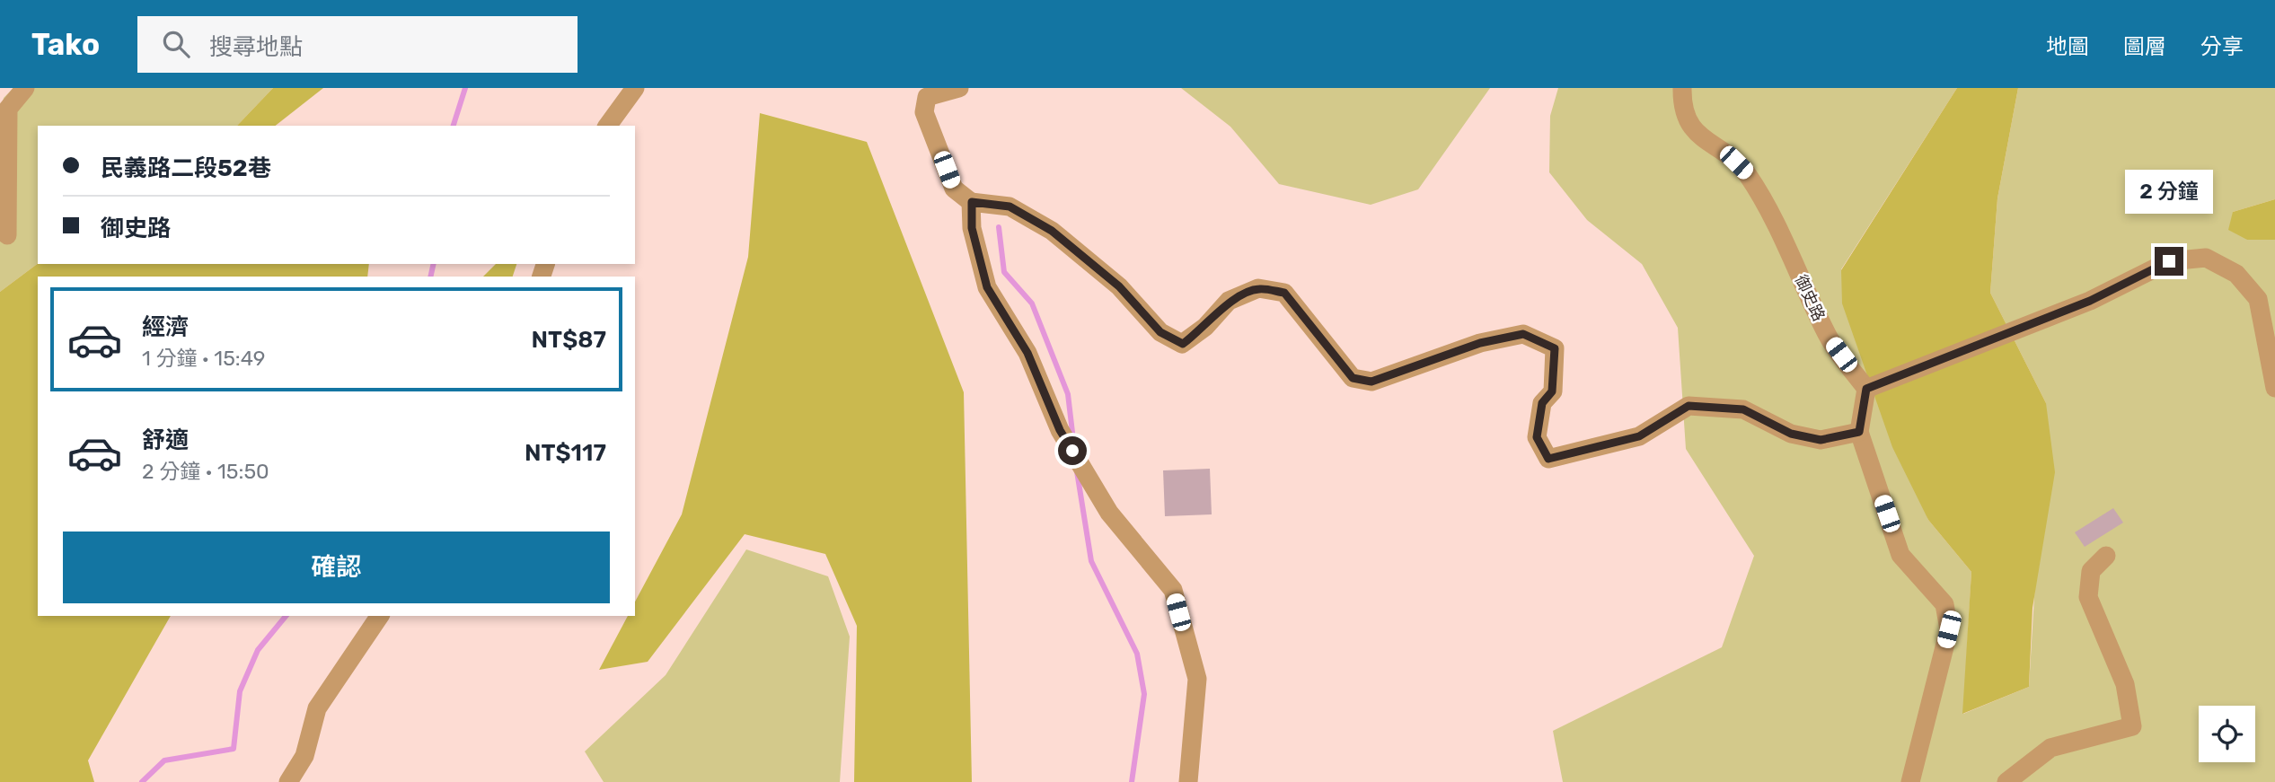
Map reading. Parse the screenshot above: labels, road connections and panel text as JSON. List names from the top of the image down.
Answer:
{
  "streets": {
    "street": ["御史路"]
  },
  "page": {
    "header": "Tako",
    "search": "搜尋地點",
    "nav": ["地圖", "圖層", "分享"],
    "banner": ["民義路二段52巷", "御史路"],
    "bubble": "2 分鐘",
    "list": [
      {
        "name": "經濟",
        "note": "1 分鐘 · 15:49",
        "value": "NT$87"
      },
      {
        "name": "舒適",
        "note": "2 分鐘 · 15:50",
        "value": "NT$117"
      }
    ],
    "buttons": "確認"
  }
}
